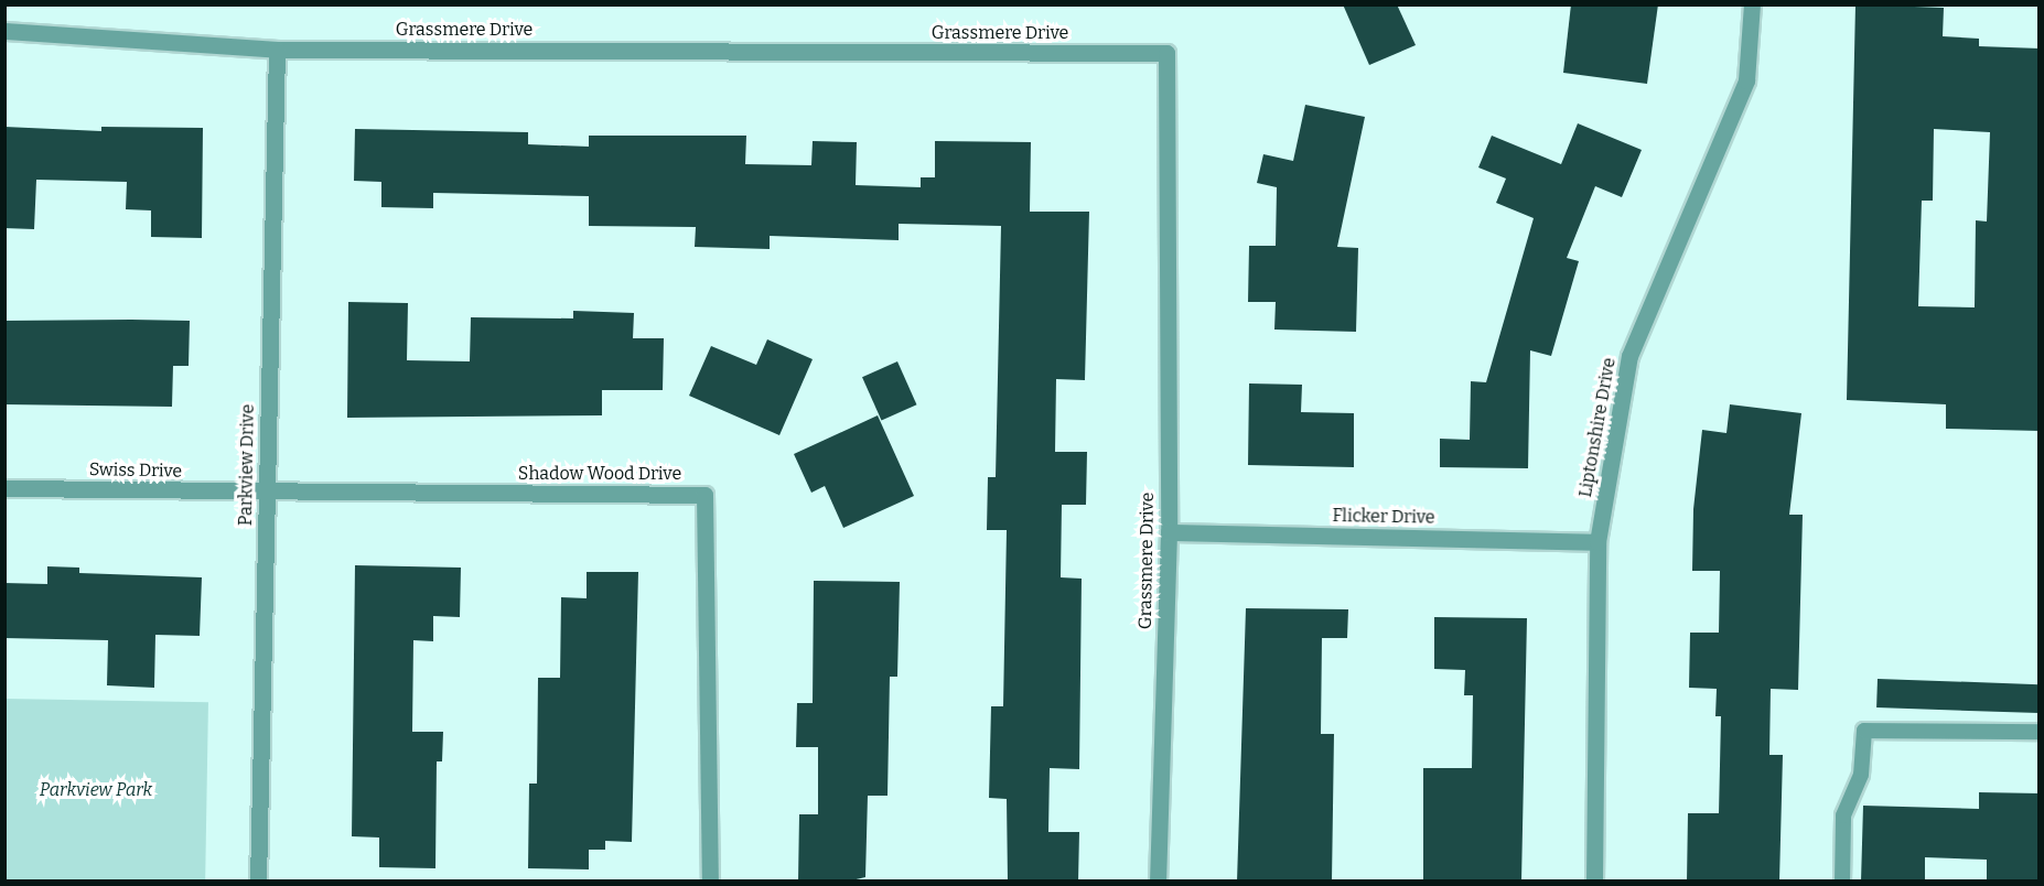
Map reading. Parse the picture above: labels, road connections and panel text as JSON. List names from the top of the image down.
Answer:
{
  "streets": {
    "street": [
      "Grassmere Drive",
      "Liptonshire Drive",
      "Parkview Drive",
      "Swiss Drive",
      "Shadow Wood Drive",
      "Flicker Drive"
    ]
  },
  "crossings": [
    ["Grassmere Drive", "Parkview Drive"],
    ["Grassmere Drive", "Flicker Drive"],
    ["Liptonshire Drive", "Flicker Drive"],
    ["Parkview Drive", "Swiss Drive"],
    ["Parkview Drive", "Shadow Wood Drive"],
    ["Swiss Drive", "Shadow Wood Drive"]
  ],
  "parks": ["Parkview Park"]
}
